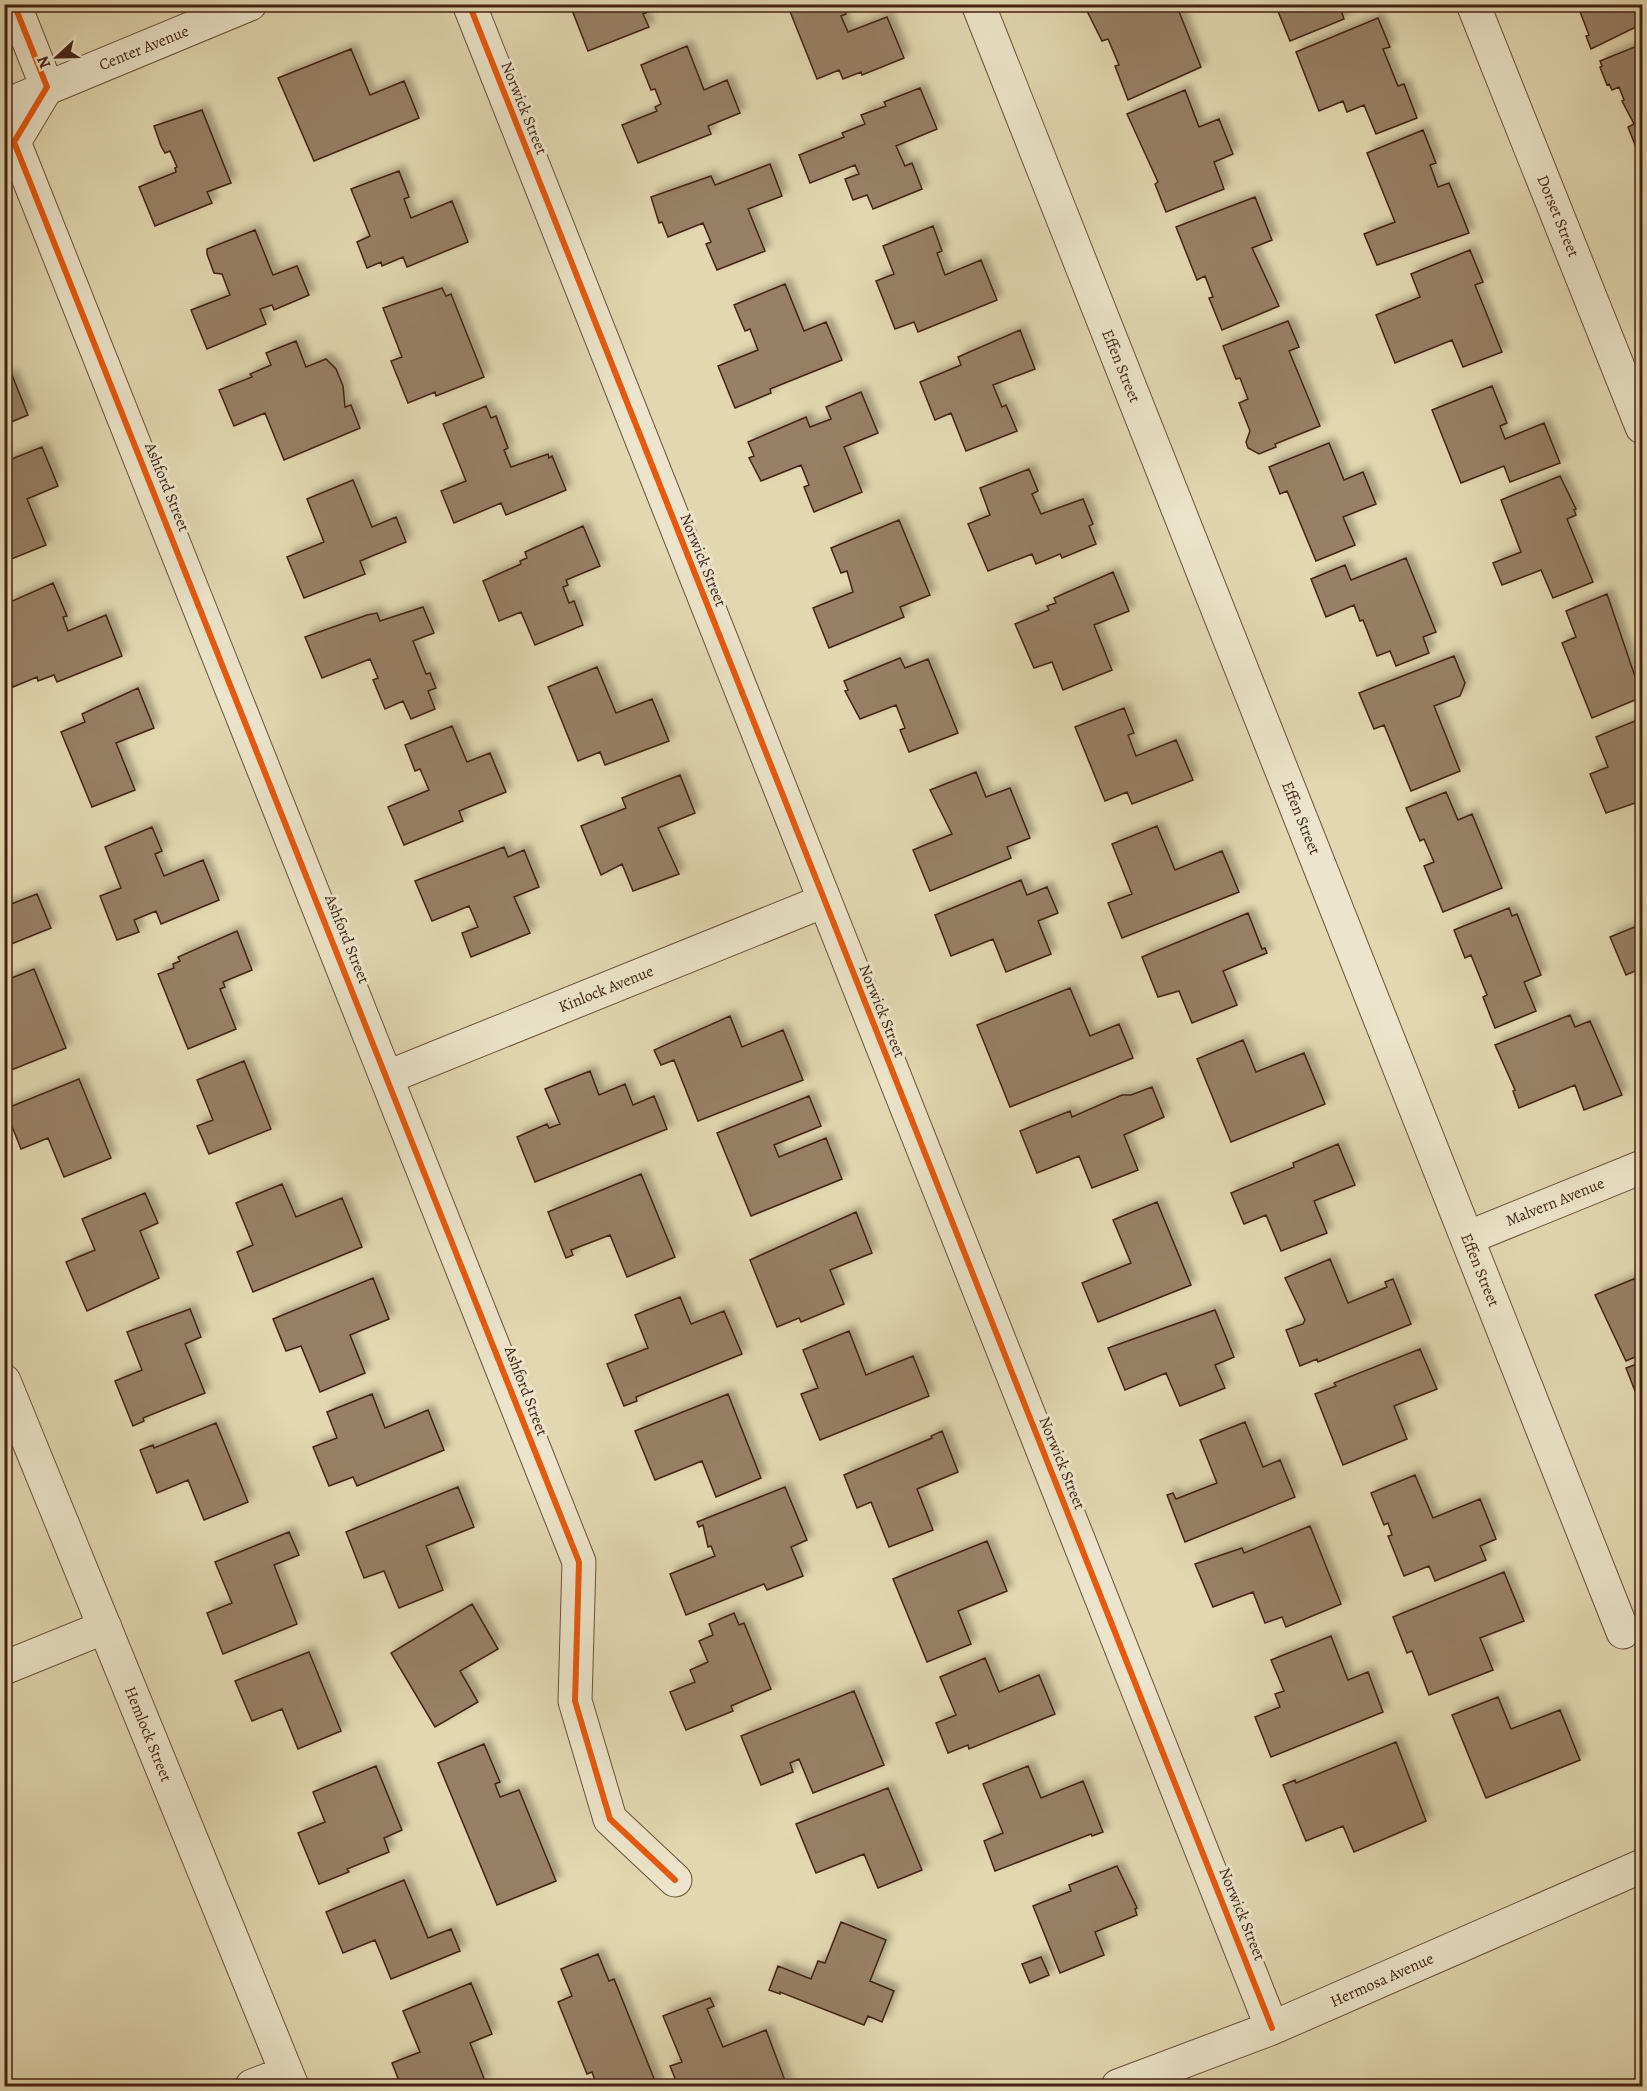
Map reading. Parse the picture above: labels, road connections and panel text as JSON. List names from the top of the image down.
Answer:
{
  "streets": {
    "street": [
      "Center Avenue",
      "Norwick Street",
      "Dorset Street",
      "Effen Street",
      "Ashford Street",
      "Kinlock Avenue",
      "Malvern Avenue",
      "Hemlock Street",
      "Hermosa Avenue"
    ]
  },
  "crossings": [
    ["Center Avenue", "Ashford Street"],
    ["Norwick Street", "Kinlock Avenue"],
    ["Norwick Street", "Hermosa Avenue"],
    ["Effen Street", "Malvern Avenue"],
    ["Ashford Street", "Kinlock Avenue"]
  ],
  "north": "left"
}
